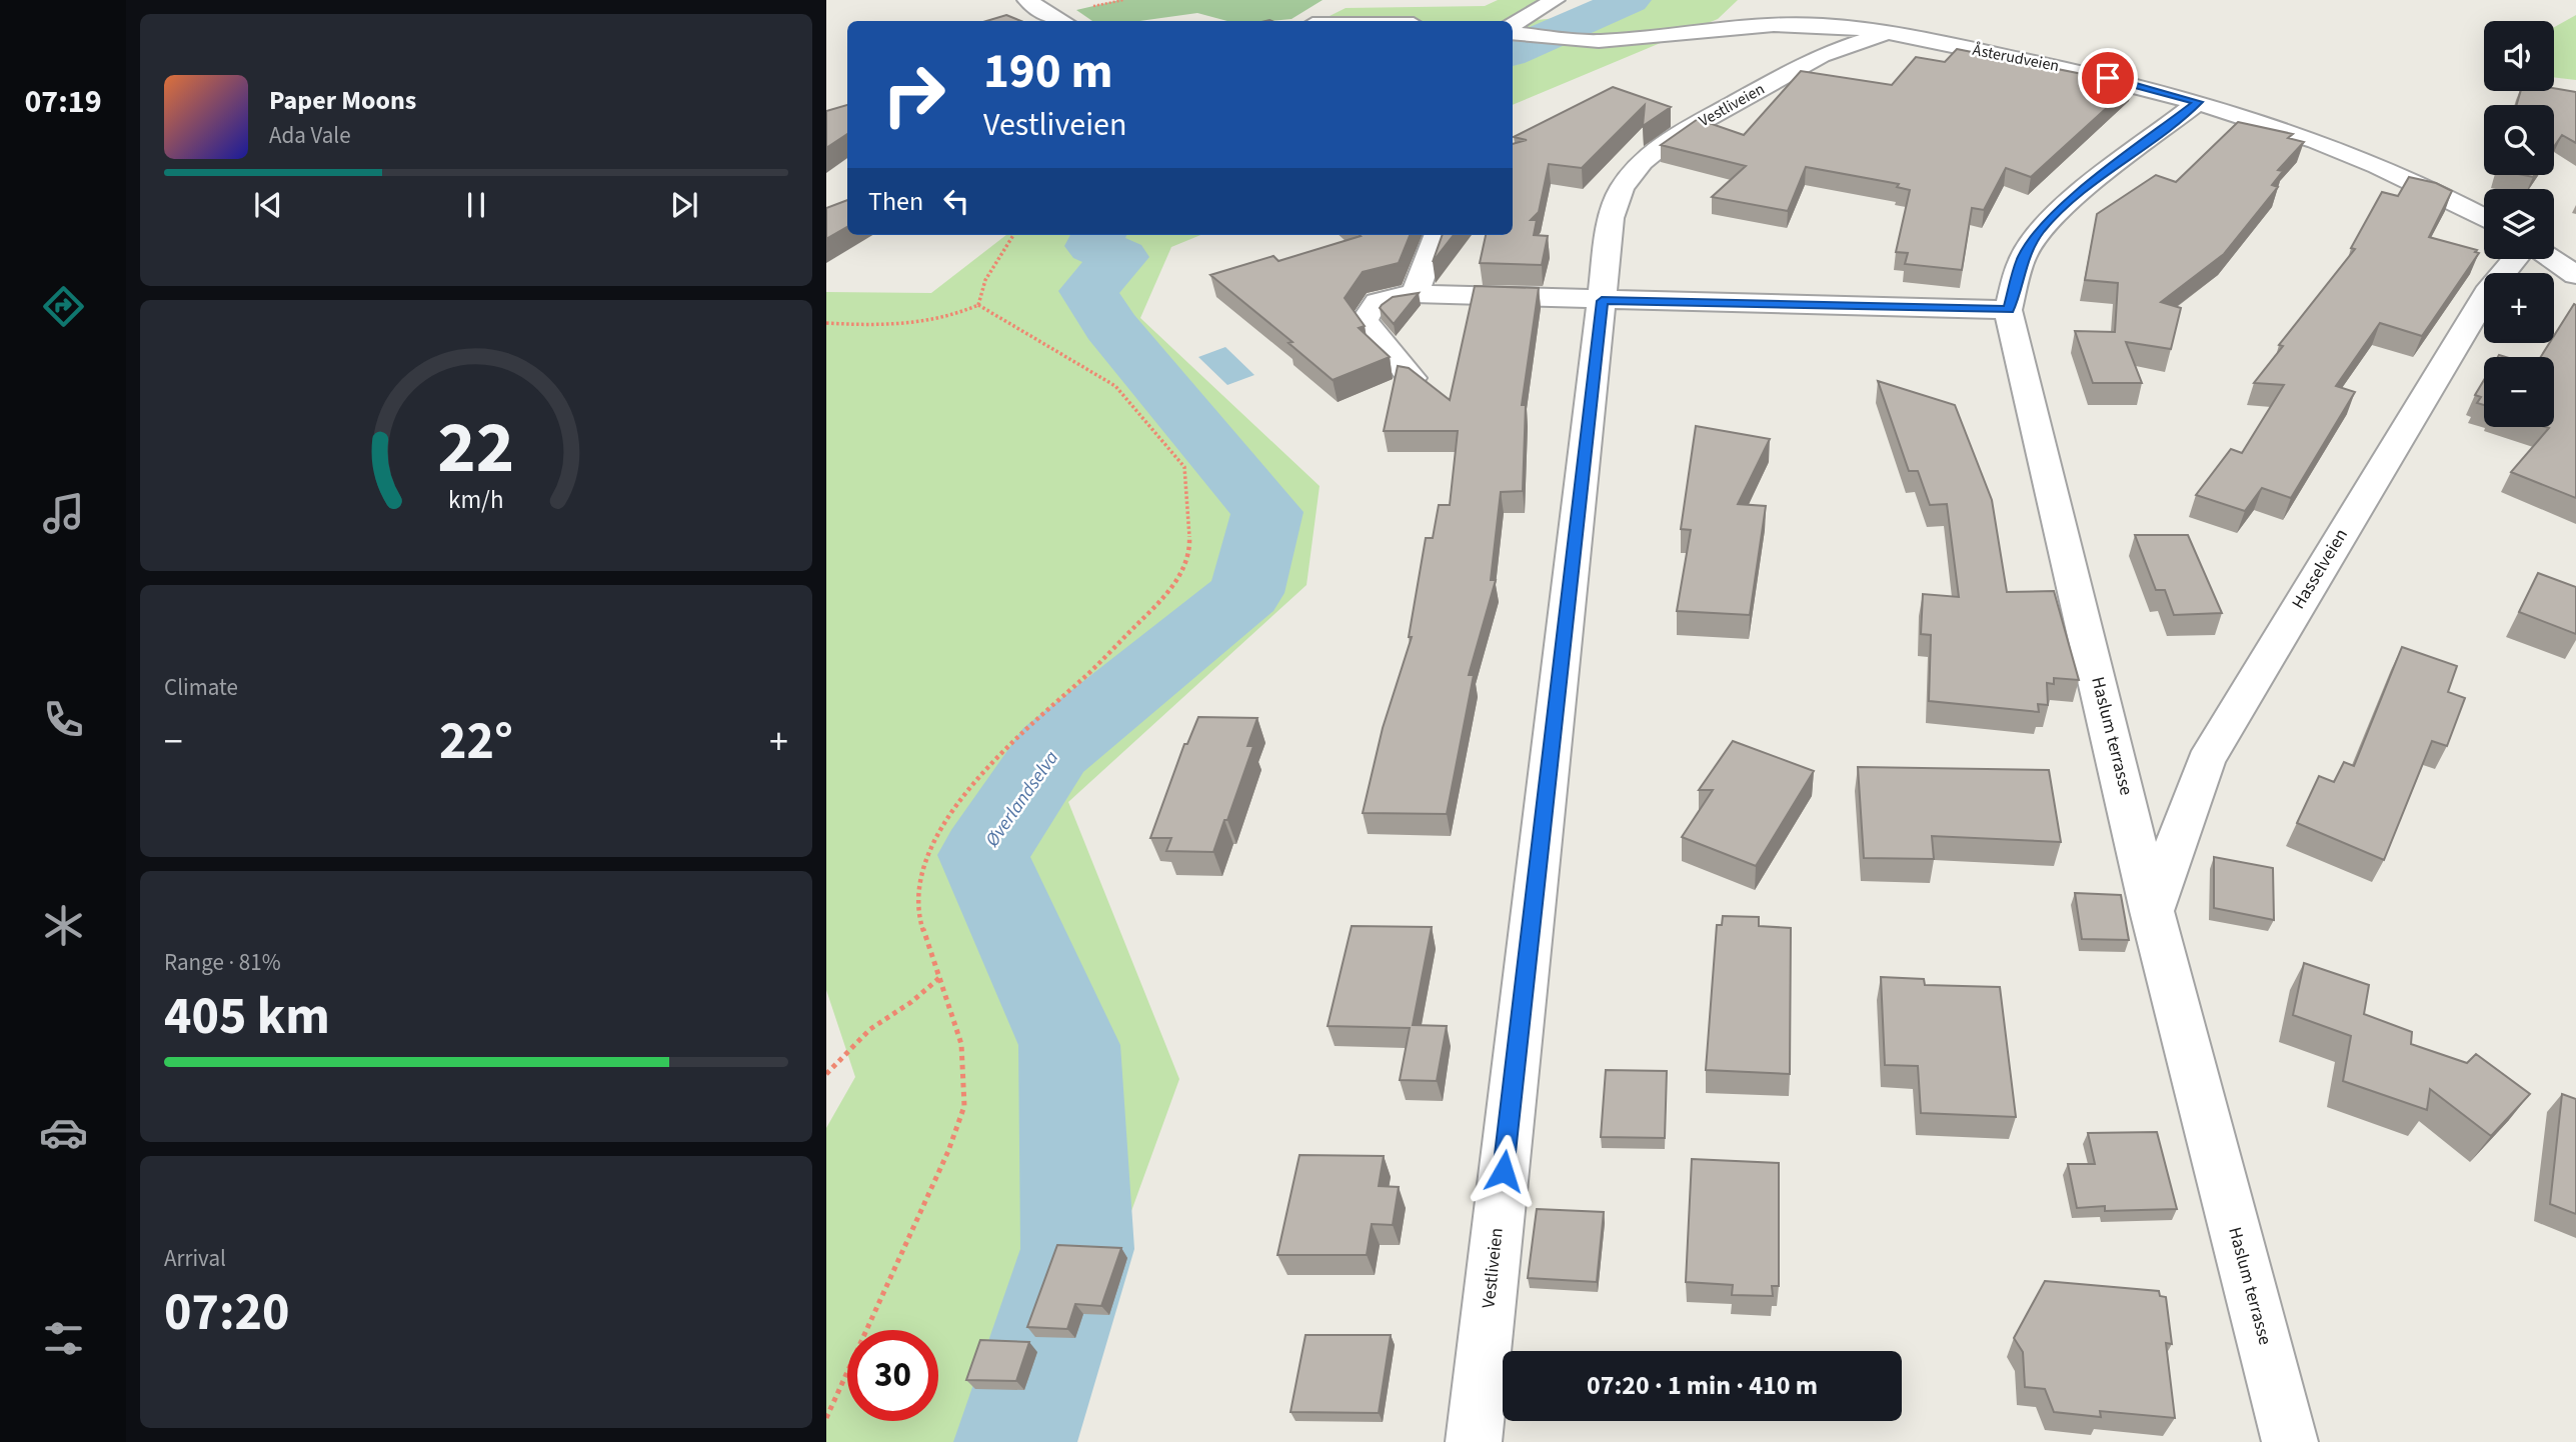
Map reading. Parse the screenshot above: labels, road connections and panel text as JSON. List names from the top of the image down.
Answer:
{
  "streets": {
    "street": [
      "Åsterudveien",
      "Vestliveien",
      "Hasselveien",
      "Haslum terrasse"
    ]
  },
  "crossings": [
    ["Åsterudveien", "Vestliveien"],
    ["Åsterudveien", "Haslum terrasse"],
    ["Hasselveien", "Haslum terrasse"]
  ],
  "water": ["Øverlandselva"],
  "page": {
    "tabs": "07:19",
    "map_buttons": ["+", "−"],
    "turn": ["190 m", "Vestliveien"],
    "song": ["Paper Moons", "Ada Vale"],
    "then": "Then",
    "tile": [
      "Climate",
      ["Range · 81%", "405 km"],
      ["Arrival", "07:20"]
    ],
    "heat": ["−", "22°", "+"],
    "limit": "30",
    "trip": "07:20 · 1 min · 410 m",
    "gauge": ["22", "km/h"]
  }
}
